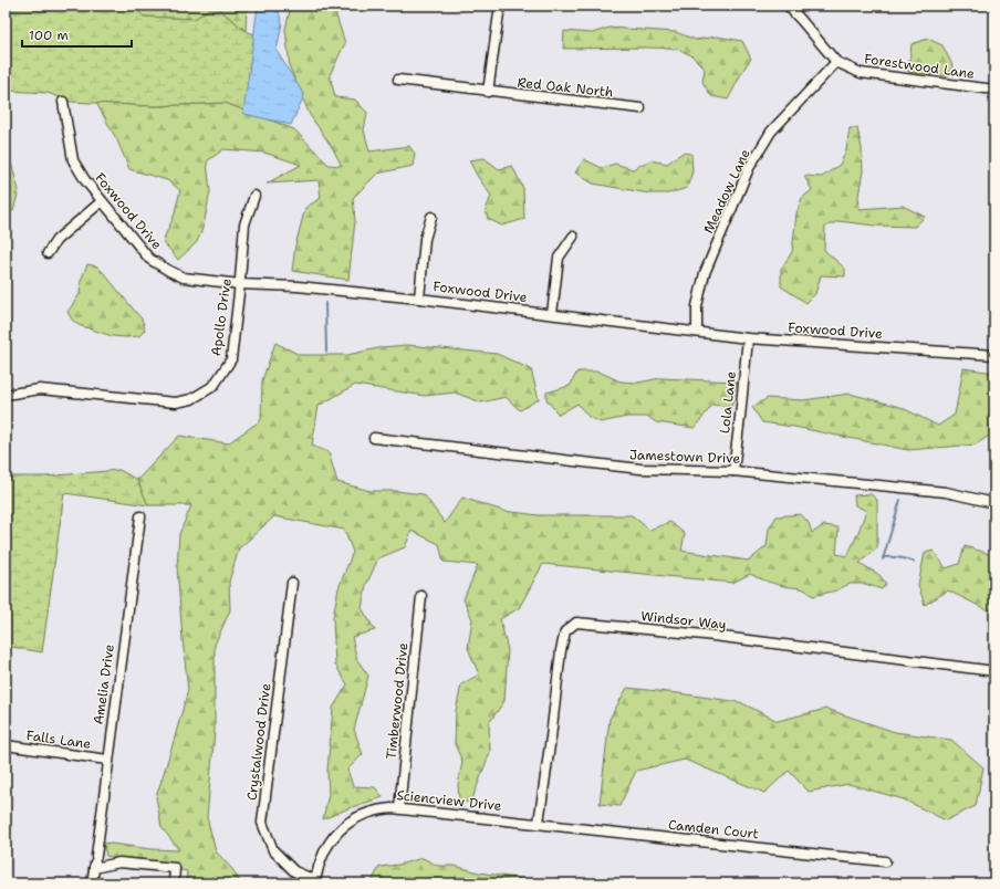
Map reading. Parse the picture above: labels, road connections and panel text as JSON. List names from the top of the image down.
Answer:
{
  "streets": {
    "street": [
      "Forestwood Lane",
      "Red Oak North",
      "Meadow Lane",
      "Foxwood Drive",
      "Apollo Drive",
      "Lola Lane",
      "Jamestown Drive",
      "Windsor Way",
      "Amelia Drive",
      "Timberwood Drive",
      "Falls Lane",
      "Crystalwood Drive",
      "Sciencview Drive",
      "Camden Court"
    ]
  },
  "crossings": [
    ["Forestwood Lane", "Meadow Lane"],
    ["Meadow Lane", "Foxwood Drive"],
    ["Foxwood Drive", "Apollo Drive"],
    ["Foxwood Drive", "Lola Lane"],
    ["Lola Lane", "Jamestown Drive"],
    ["Windsor Way", "Sciencview Drive"],
    ["Windsor Way", "Camden Court"],
    ["Amelia Drive", "Falls Lane"],
    ["Timberwood Drive", "Sciencview Drive"],
    ["Crystalwood Drive", "Sciencview Drive"],
    ["Sciencview Drive", "Camden Court"]
  ],
  "scale_bar": "100 m"
}
